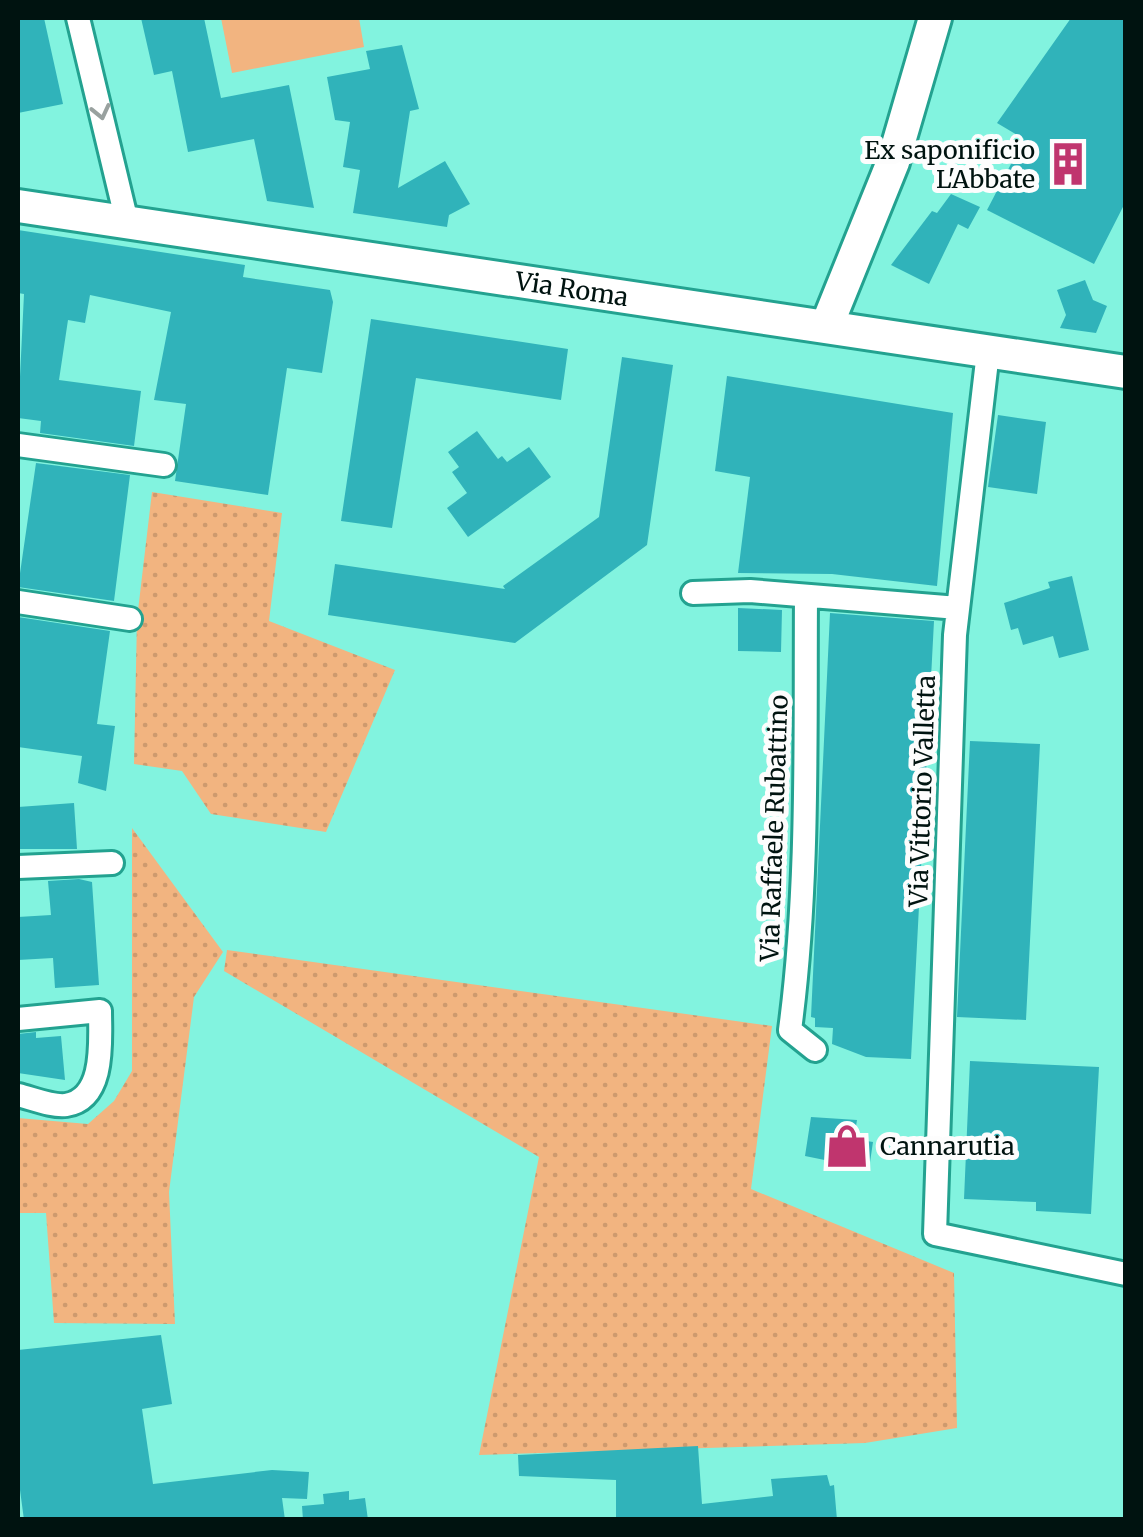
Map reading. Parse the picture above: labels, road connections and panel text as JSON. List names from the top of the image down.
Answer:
{
  "streets": {
    "street": ["Via Roma", "Via Vittorio Valletta", "Via Raffaele Rubattino"]
  },
  "crossings": [
    ["Via Roma", "Via Vittorio Valletta"]
  ],
  "places": {
    "building": ["Ex saponificio L'Abbate"],
    "shop": ["Cannarutia"]
  }
}
